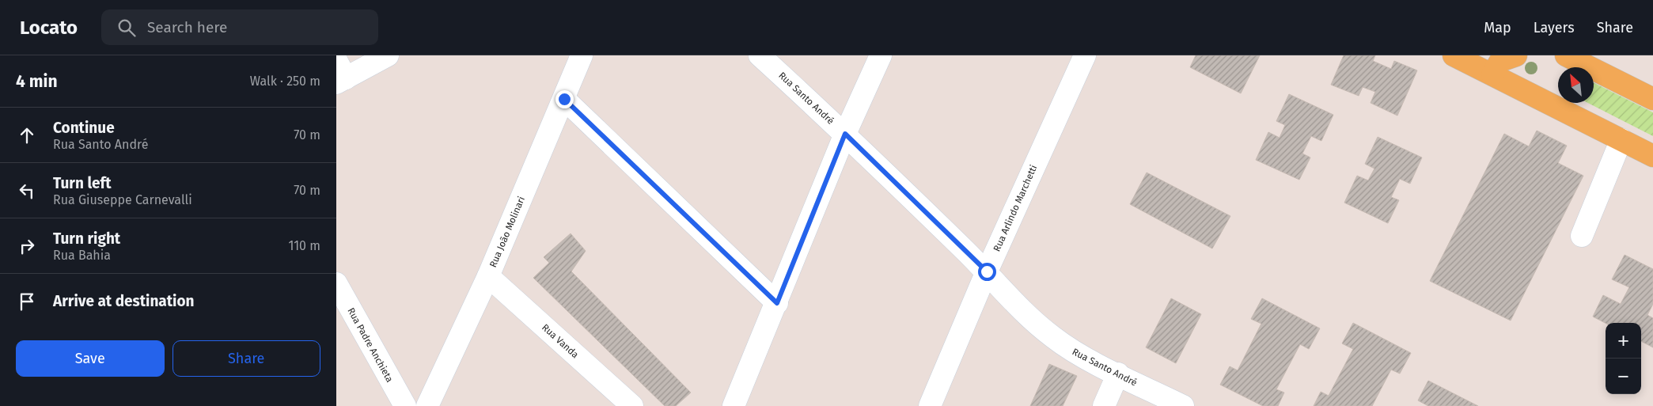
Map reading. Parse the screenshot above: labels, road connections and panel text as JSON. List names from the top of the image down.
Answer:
{
  "streets": {
    "street": [
      "Rua Santo André",
      "Rua Arlindo Marchetti",
      "Rua João Molinari",
      "Rua Vanda",
      "Rua Padre Anchieta"
    ]
  },
  "crossings": [
    ["Rua Santo André", "Rua Arlindo Marchetti"],
    ["Rua João Molinari", "Rua Vanda"]
  ],
  "north": "top left",
  "page": {
    "header": "Locato",
    "search": "Search here",
    "nav": ["Map", "Layers", "Share"],
    "heading": ["4 min", "Walk · 250 m"],
    "list": [
      ["Continue", "Rua Santo André", "70 m"],
      ["Turn left", "Rua Giuseppe Carnevalli", "70 m"],
      ["Turn right", "Rua Bahia", "110 m"],
      "Arrive at destination"
    ],
    "map_buttons": ["+", "−"],
    "buttons": ["Save", "Share"]
  }
}
